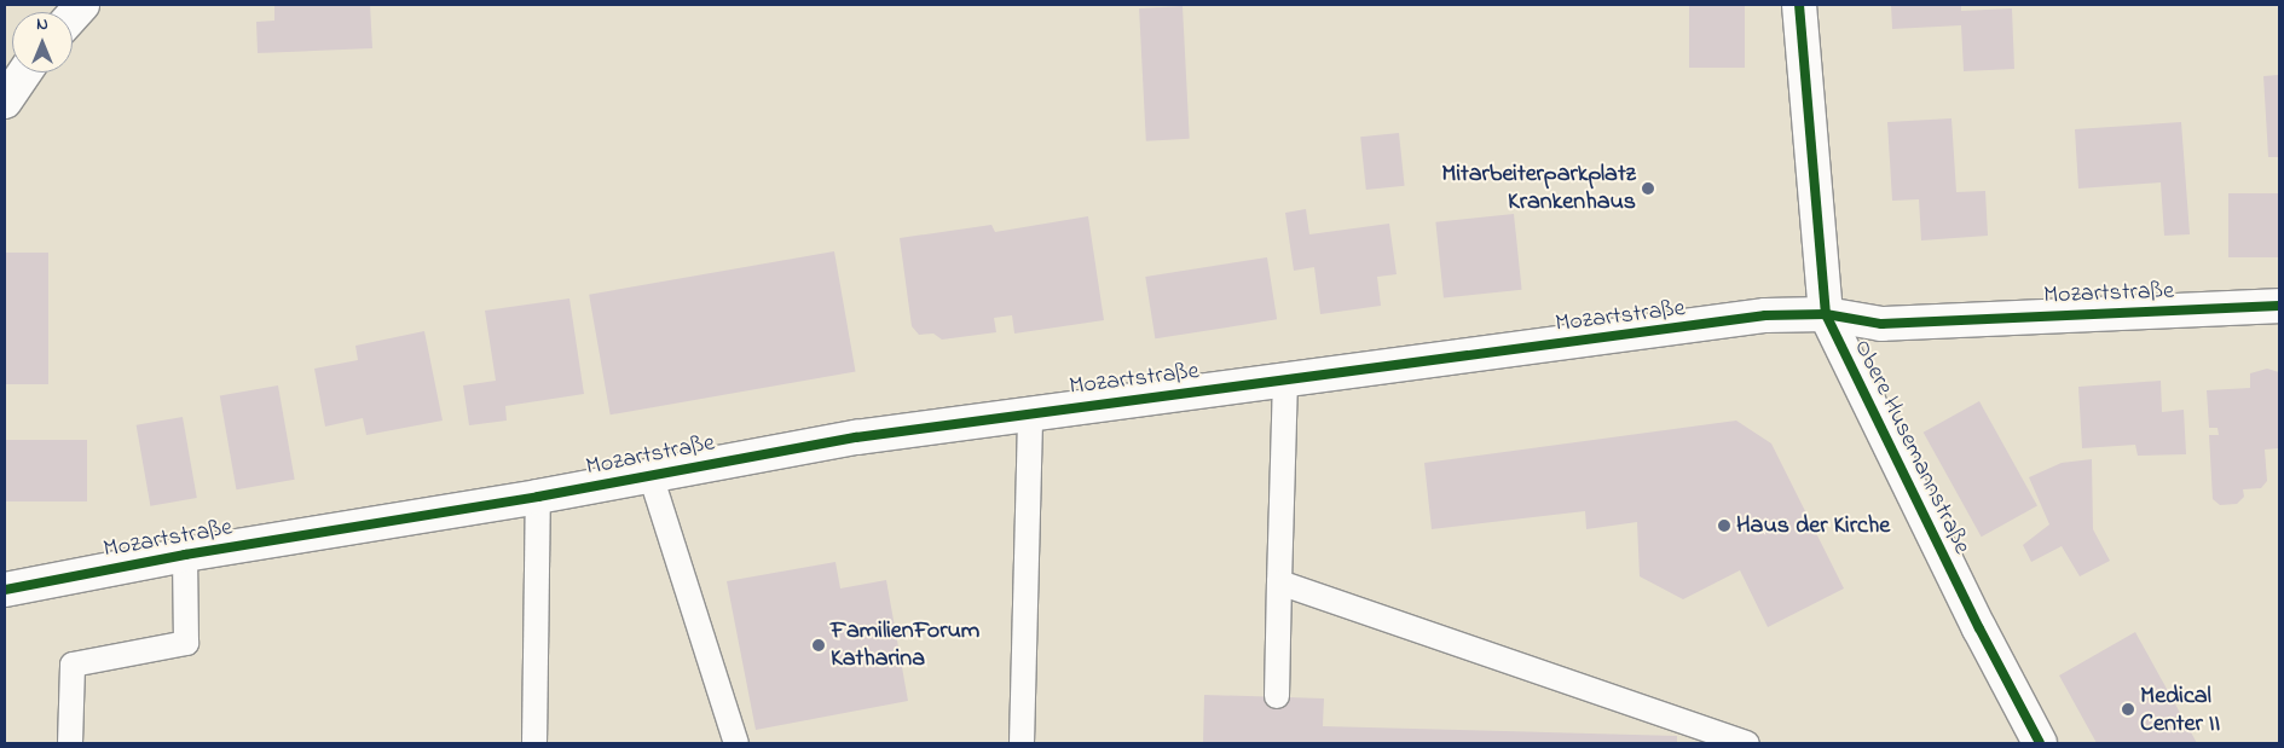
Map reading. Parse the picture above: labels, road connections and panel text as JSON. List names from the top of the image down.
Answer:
{
  "streets": {
    "street": ["Mozartstraße", "Obere Husemannstraße"]
  },
  "crossings": [
    ["Mozartstraße", "Obere Husemannstraße"]
  ],
  "places": [
    "Mitarbeiterparkplatz Krankenhaus",
    "Haus der Kirche",
    "FamilienForum Katharina",
    "Medical Center II"
  ],
  "north": "top"
}
